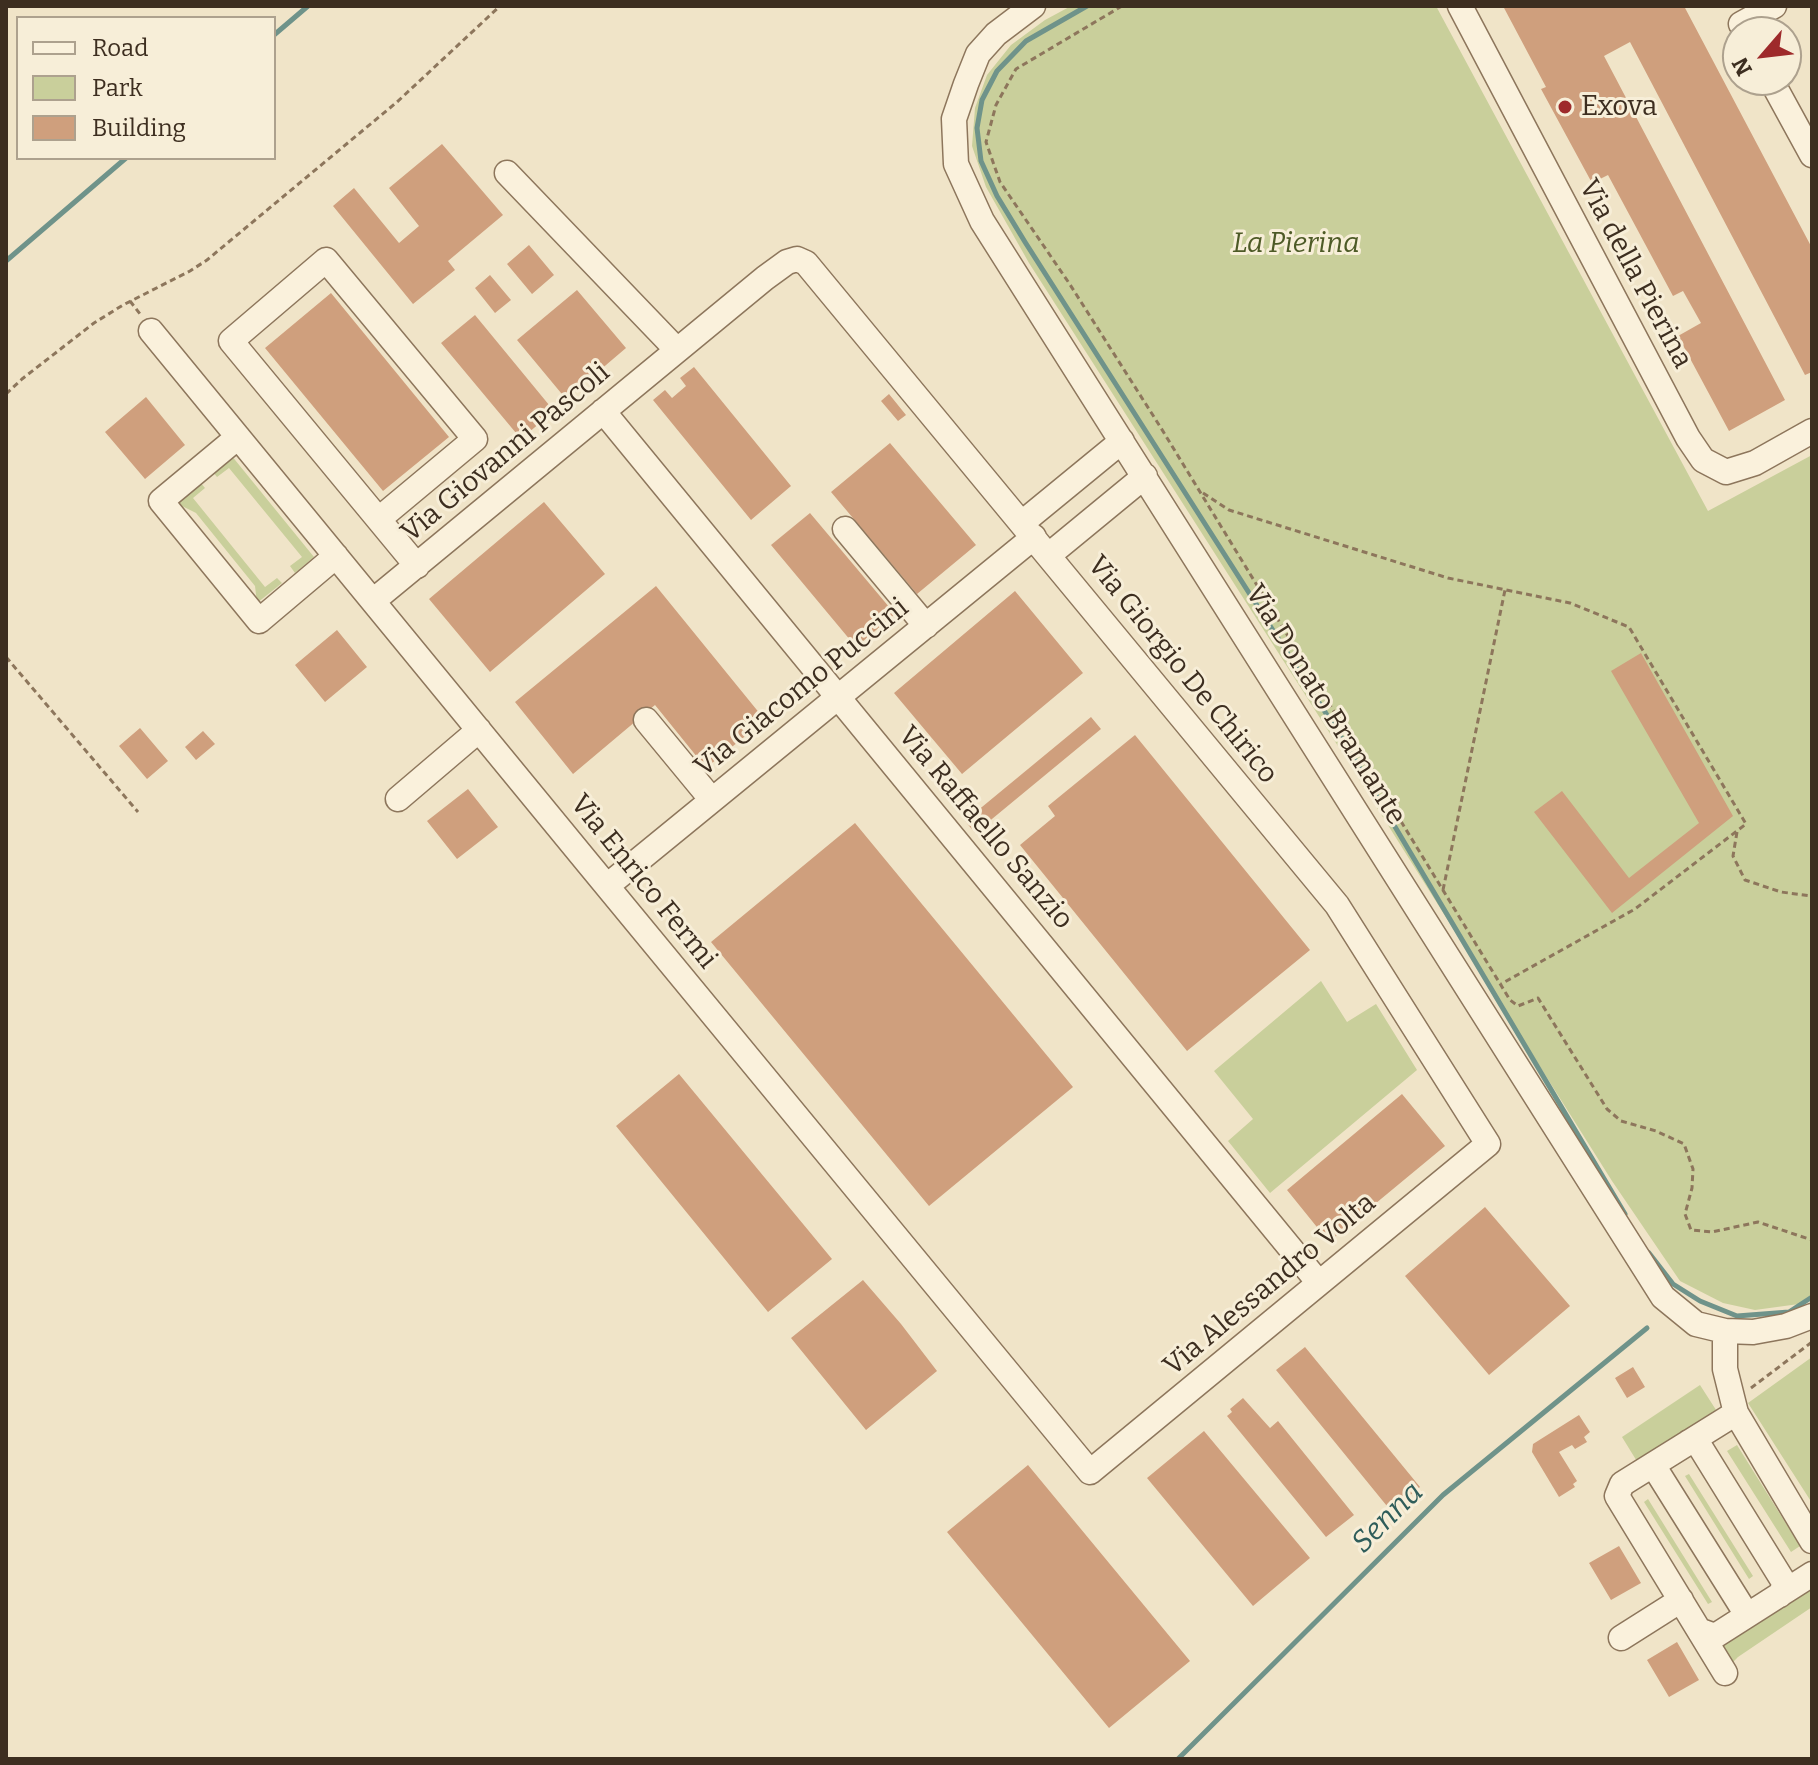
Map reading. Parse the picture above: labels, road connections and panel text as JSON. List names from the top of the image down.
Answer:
{
  "streets": {
    "street": [
      "Via della Pierina",
      "Via Giovanni Pascoli",
      "Via Giorgio De Chirico",
      "Via Giacomo Puccini",
      "Via Donato Bramante",
      "Via Raffaello Sanzio",
      "Via Enrico Fermi",
      "Via Alessandro Volta"
    ]
  },
  "crossings": [
    ["Via Giovanni Pascoli", "Via Giorgio De Chirico"],
    ["Via Giovanni Pascoli", "Via Raffaello Sanzio"],
    ["Via Giovanni Pascoli", "Via Enrico Fermi"],
    ["Via Giorgio De Chirico", "Via Giacomo Puccini"],
    ["Via Giorgio De Chirico", "Via Alessandro Volta"],
    ["Via Giacomo Puccini", "Via Donato Bramante"],
    ["Via Giacomo Puccini", "Via Raffaello Sanzio"],
    ["Via Giacomo Puccini", "Via Enrico Fermi"],
    ["Via Raffaello Sanzio", "Via Alessandro Volta"],
    ["Via Enrico Fermi", "Via Alessandro Volta"]
  ],
  "water": ["Senna"],
  "parks": ["La Pierina"],
  "places": ["Exova"],
  "legend": ["Road", "Park", "Building"],
  "north": "bottom left"
}
